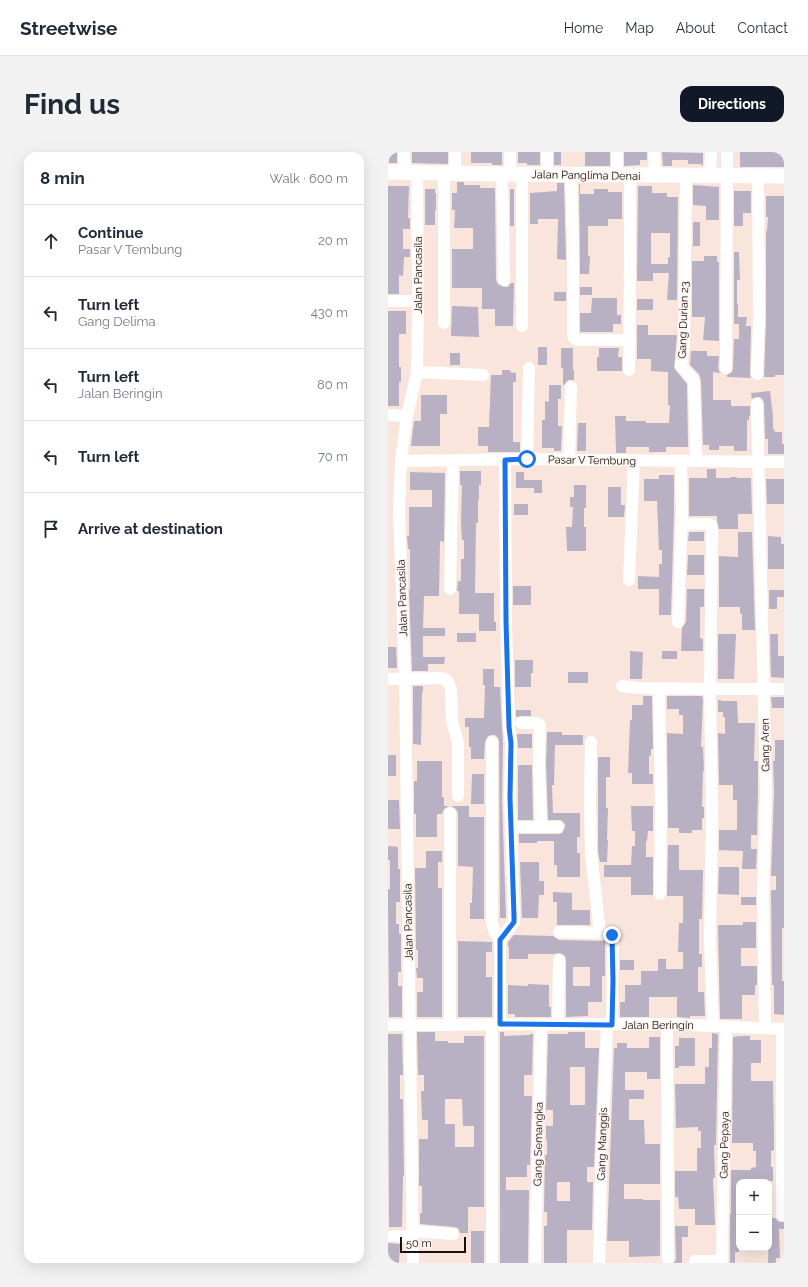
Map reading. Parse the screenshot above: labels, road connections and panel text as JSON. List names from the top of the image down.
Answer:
{
  "streets": {
    "main road": ["Jalan Panglima Denai"],
    "street": [
      "Jalan Pancasila",
      "Gang Durian 23",
      "Pasar V Tembung",
      "Gang Aren",
      "Jalan Beringin",
      "Gang Semangka",
      "Gang Manggis",
      "Gang Pepaya"
    ]
  },
  "crossings": [
    ["Jalan Panglima Denai", "Jalan Pancasila"],
    ["Jalan Panglima Denai", "Gang Durian 23"],
    ["Jalan Pancasila", "Pasar V Tembung"],
    ["Jalan Pancasila", "Jalan Beringin"],
    ["Gang Durian 23", "Pasar V Tembung"],
    ["Pasar V Tembung", "Gang Aren"],
    ["Gang Aren", "Jalan Beringin"],
    ["Jalan Beringin", "Gang Semangka"],
    ["Jalan Beringin", "Gang Manggis"],
    ["Jalan Beringin", "Gang Pepaya"]
  ],
  "scale_bar": "50 m",
  "page": {
    "header": "Streetwise",
    "nav": [
      "Home",
      "Map",
      "About",
      "Contact"
    ],
    "buttons": "Directions",
    "title": "Find us",
    "heading": ["8 min", "Walk · 600 m"],
    "list": [
      ["Continue", "Pasar V Tembung", "20 m"],
      ["Turn left", "Gang Delima", "430 m"],
      ["Turn left", "Jalan Beringin", "80 m"],
      ["Turn left", "70 m"],
      "Arrive at destination"
    ],
    "map_buttons": ["+", "−"],
    "scale": "50 m"
  }
}
